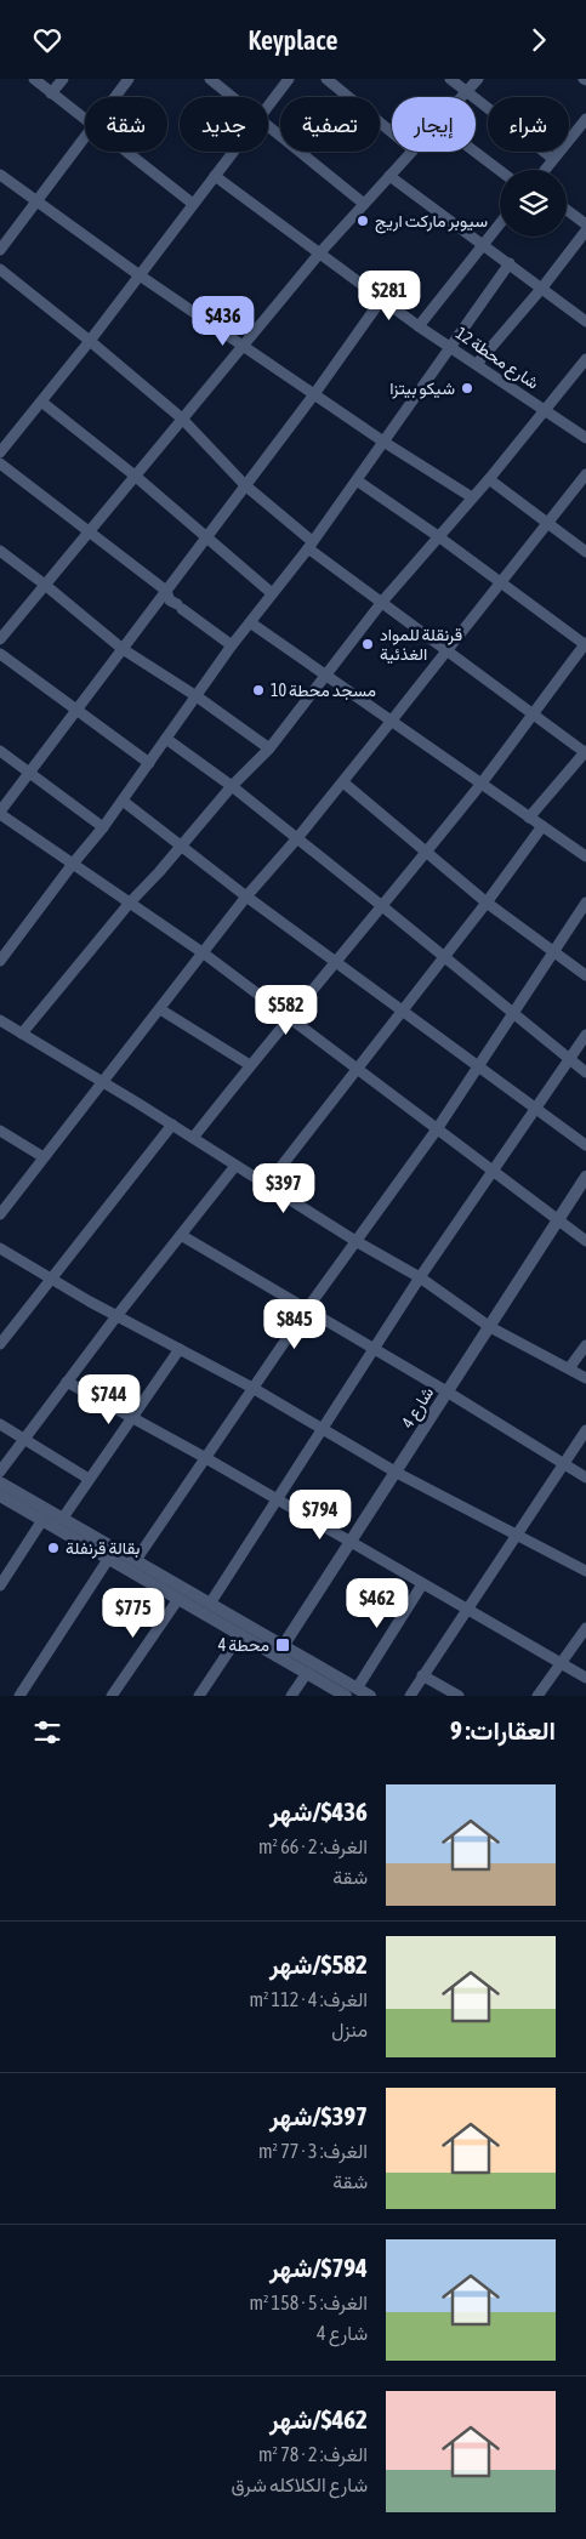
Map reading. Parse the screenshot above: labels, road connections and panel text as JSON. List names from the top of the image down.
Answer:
{
  "streets": {
    "street": ["شارع محطة 12", "شارع 4"]
  },
  "places": {
    "other": [
      "سيوبر ماركت اريج",
      "شيكو بيتزا",
      "قرنقلة للمواد الغذئية",
      "مسجد محطة 10",
      "بقالة قرنفلة"
    ],
    "transit": ["محطة 4"]
  },
  "page": {
    "header": "Keyplace",
    "chip": [
      "شراء",
      "إيجار",
      "تصفية",
      "جديد",
      "شقة"
    ],
    "price": [
      "$281",
      "$436",
      "$582",
      "$397",
      "$845",
      "$744",
      "$794",
      "$462",
      "$775"
    ],
    "heading": "العقارات: 9",
    "list": [
      {
        "name": "$436/شهر",
        "note": "الغرف: 2 · 66 m² · شقة"
      },
      {
        "name": "$582/شهر",
        "note": "الغرف: 4 · 112 m² · منزل"
      },
      {
        "name": "$397/شهر",
        "note": "الغرف: 3 · 77 m² · شقة"
      },
      {
        "name": "$794/شهر",
        "note": "الغرف: 5 · 158 m² · شارع 4"
      },
      {
        "name": "$462/شهر",
        "note": "الغرف: 2 · 78 m² · شارع الكلاكله شرق"
      }
    ]
  }
}
